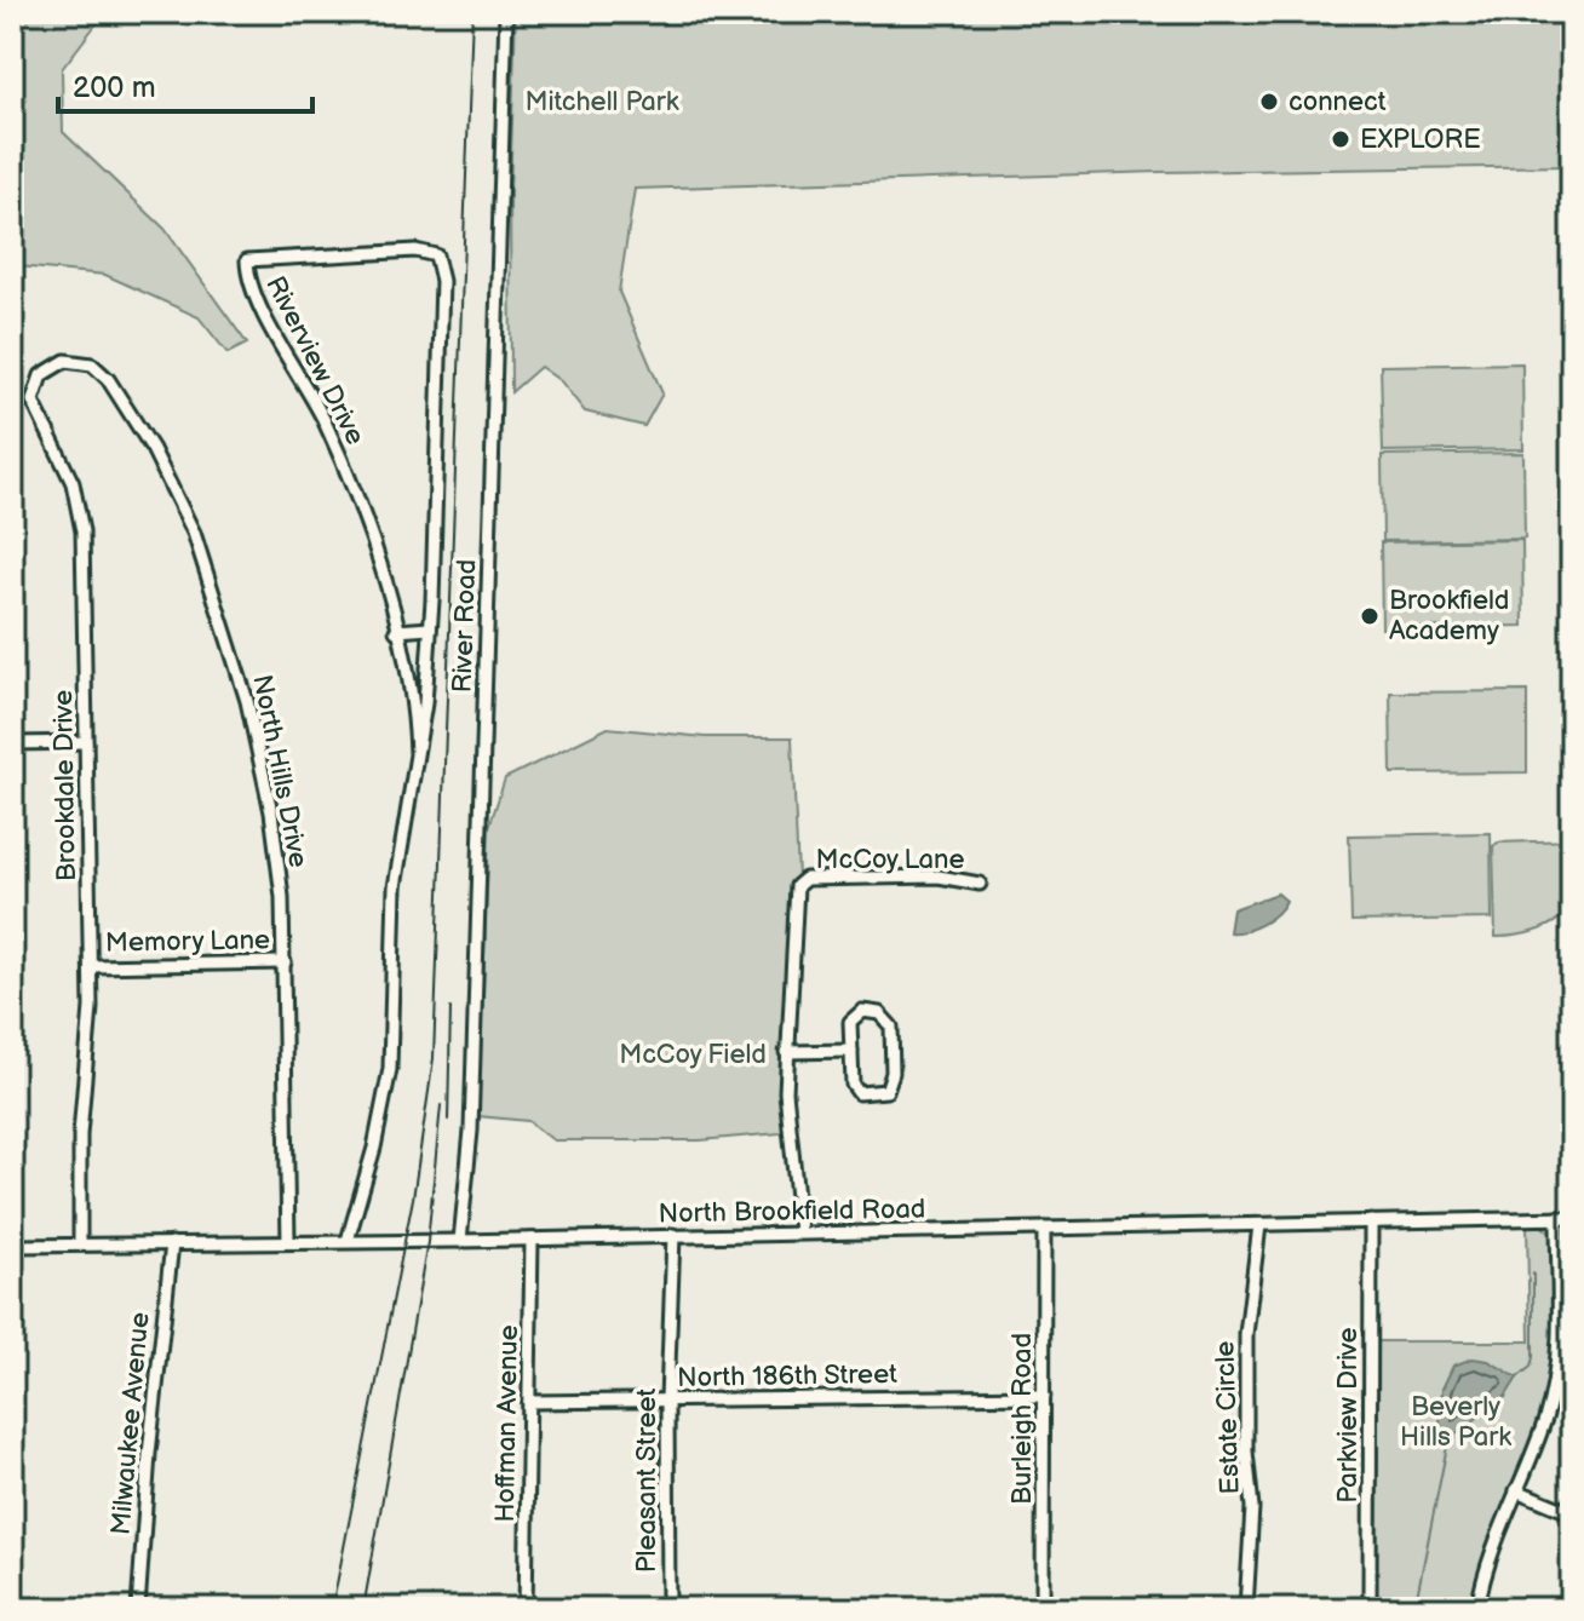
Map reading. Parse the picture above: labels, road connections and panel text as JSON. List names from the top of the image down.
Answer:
{
  "streets": {
    "street": [
      "Riverview Drive",
      "River Road",
      "North Hills Drive",
      "Brookdale Drive",
      "McCoy Lane",
      "Memory Lane",
      "North Brookfield Road",
      "North 186th Street",
      "Parkview Drive",
      "Estate Circle",
      "Burleigh Road",
      "Milwaukee Avenue",
      "Hoffman Avenue",
      "Pleasant Street"
    ]
  },
  "crossings": [
    ["Riverview Drive", "North Brookfield Road"],
    ["River Road", "North Brookfield Road"],
    ["North Hills Drive", "Brookdale Drive"],
    ["North Hills Drive", "Memory Lane"],
    ["North Hills Drive", "North Brookfield Road"],
    ["Brookdale Drive", "Memory Lane"],
    ["Brookdale Drive", "North Brookfield Road"],
    ["North Brookfield Road", "Parkview Drive"],
    ["North Brookfield Road", "Estate Circle"],
    ["North Brookfield Road", "Burleigh Road"],
    ["North Brookfield Road", "Milwaukee Avenue"],
    ["North Brookfield Road", "Hoffman Avenue"],
    ["North Brookfield Road", "Pleasant Street"],
    ["North 186th Street", "Burleigh Road"],
    ["North 186th Street", "Hoffman Avenue"],
    ["North 186th Street", "Pleasant Street"]
  ],
  "parks": ["Mitchell Park", "McCoy Field", "Beverly Hills Park"],
  "places": ["connect", "EXPLORE", "Brookfield Academy"],
  "scale_bar": "200 m"
}
